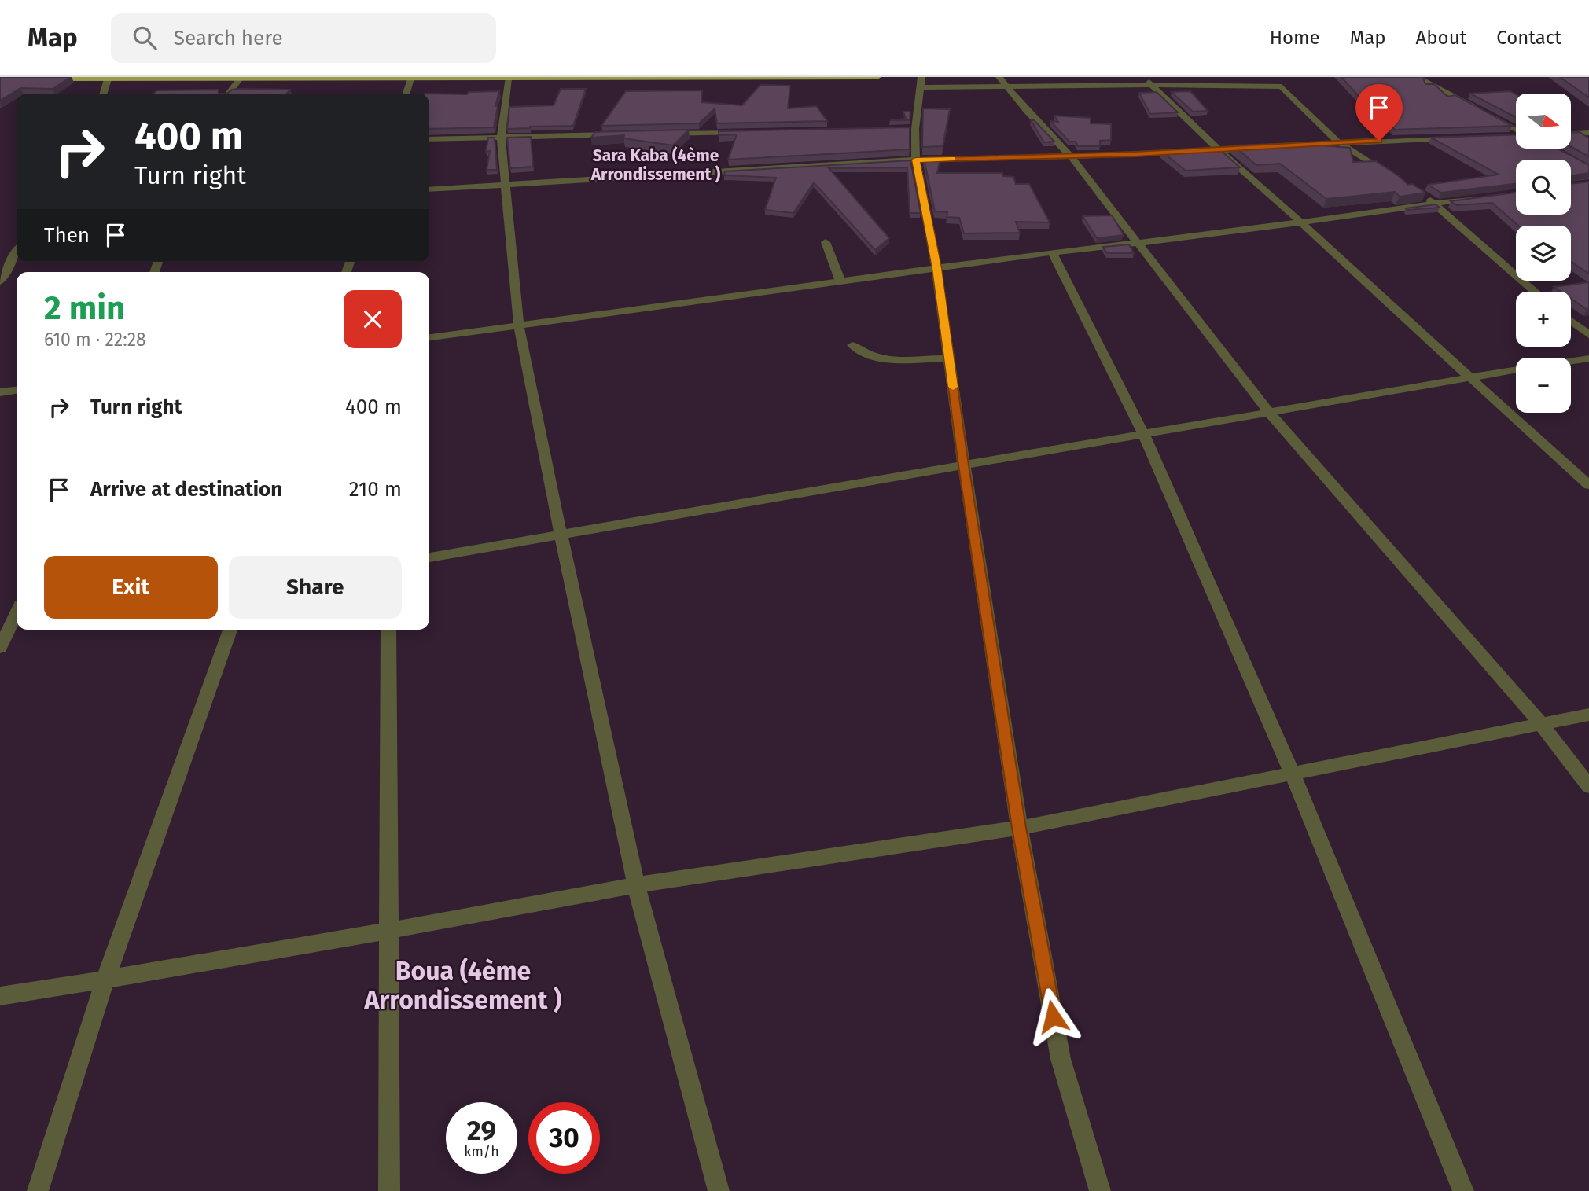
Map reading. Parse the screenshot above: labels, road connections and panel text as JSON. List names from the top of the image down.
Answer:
{
  "districts": ["Sara Kaba (4ème Arrondissement )", "Boua (4ème Arrondissement )"],
  "north": "right",
  "page": {
    "header": "Map",
    "search": "Search here",
    "nav": [
      "Home",
      "Map",
      "About",
      "Contact"
    ],
    "map_buttons": ["+", "−"],
    "turn": ["400 m", "Turn right"],
    "then": "Then",
    "heading": ["2 min", "610 m · 22:28"],
    "list": [
      {
        "name": "Turn right",
        "value": "400 m"
      },
      {
        "name": "Arrive at destination",
        "value": "210 m"
      }
    ],
    "buttons": ["Exit", "Share"],
    "speed": "29 km/h",
    "limit": "30"
  }
}
